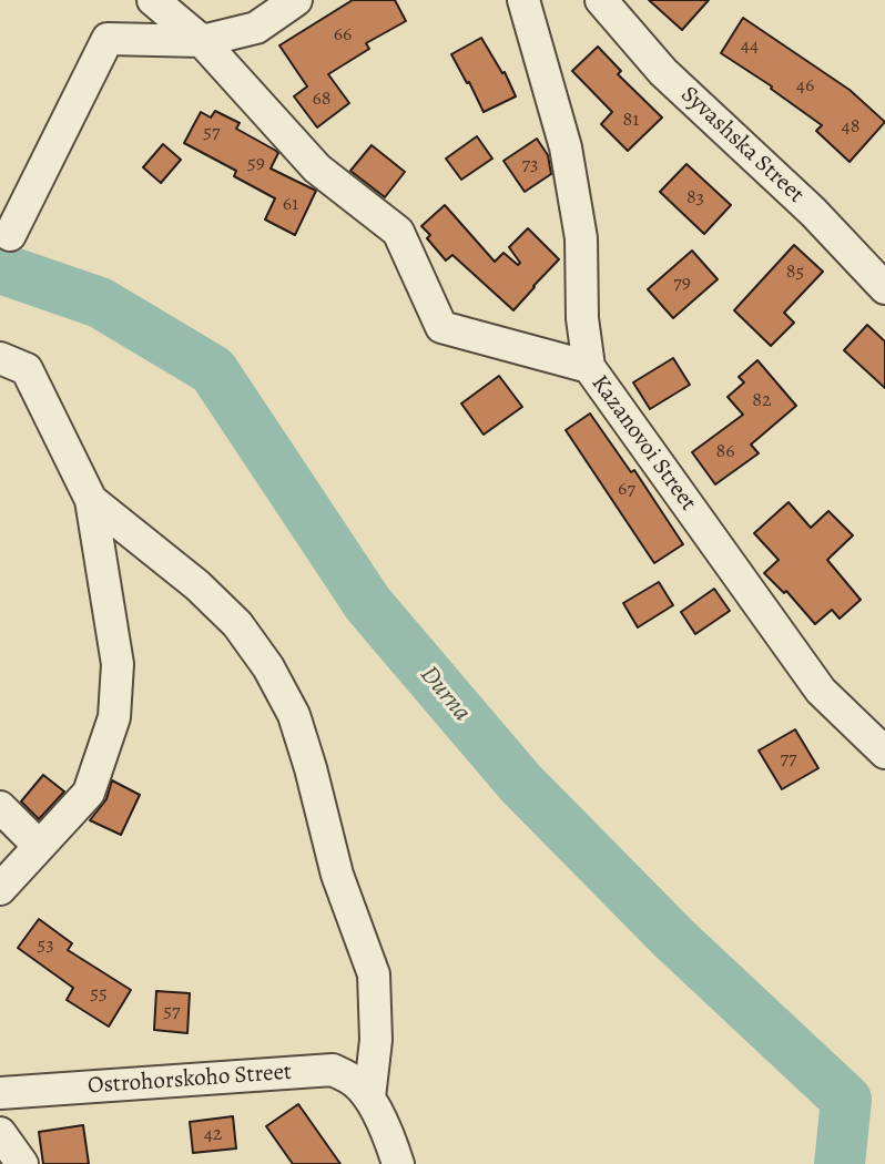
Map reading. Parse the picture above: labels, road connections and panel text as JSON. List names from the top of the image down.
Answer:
{
  "streets": {
    "street": ["Syvashska Street", "Kazanovoi Street", "Ostrohorskoho Street"]
  },
  "water": ["Durna"],
  "house_numbers": [
    "66",
    "44",
    "46",
    "68",
    "81",
    "48",
    "57",
    "59",
    "73",
    "83",
    "61",
    "85",
    "79",
    "82",
    "86",
    "67",
    "77",
    "53",
    "55",
    "57",
    "42"
  ]
}
